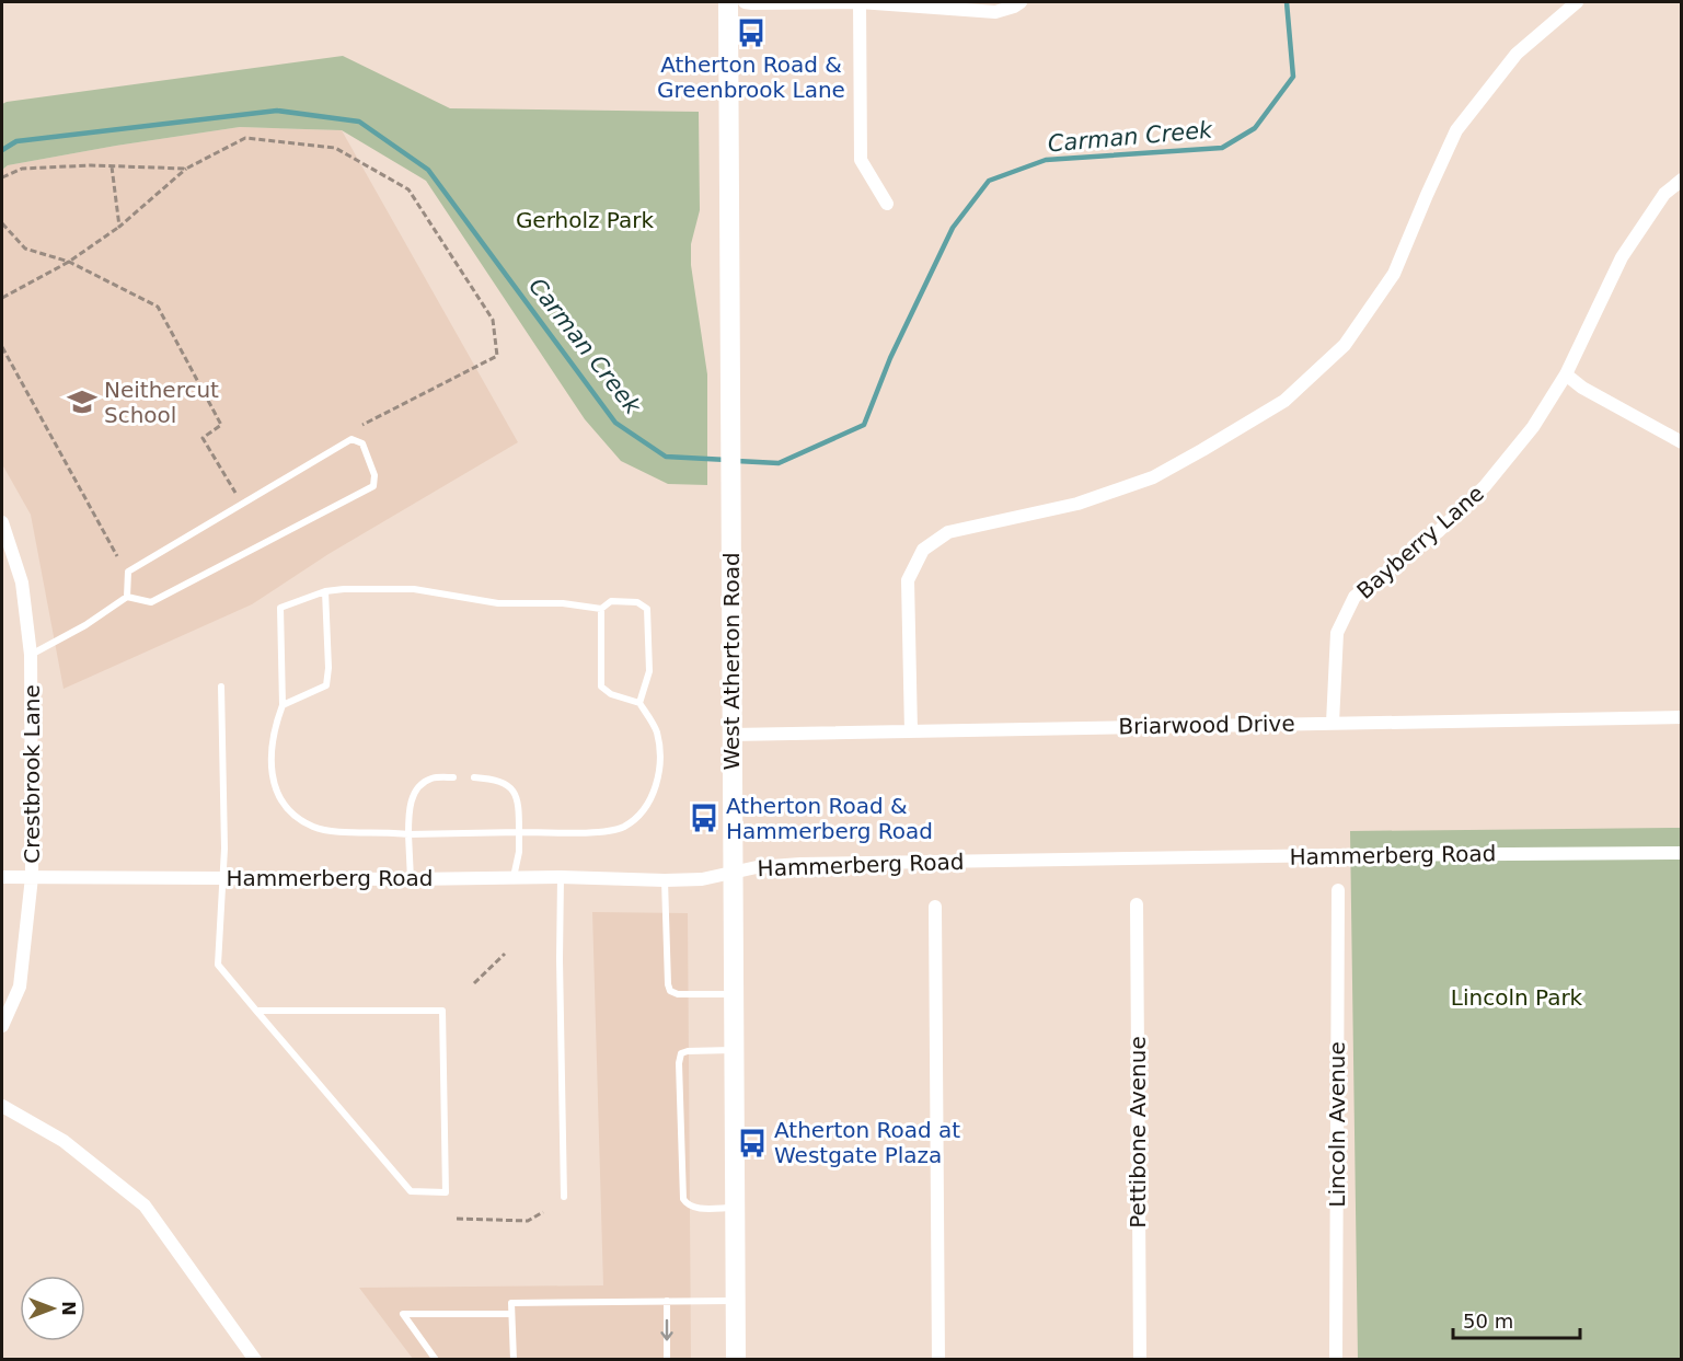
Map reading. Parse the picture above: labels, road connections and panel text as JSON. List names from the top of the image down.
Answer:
{
  "streets": {
    "street": [
      "Bayberry Lane",
      "West Atherton Road",
      "Briarwood Drive",
      "Crestbrook Lane",
      "Hammerberg Road",
      "Lincoln Avenue",
      "Pettibone Avenue"
    ]
  },
  "crossings": [
    ["Bayberry Lane", "Briarwood Drive"],
    ["West Atherton Road", "Briarwood Drive"],
    ["West Atherton Road", "Hammerberg Road"],
    ["Crestbrook Lane", "Hammerberg Road"]
  ],
  "water": ["Carman Creek"],
  "parks": ["Gerholz Park", "Lincoln Park"],
  "places": {
    "bus stop": ["Atherton Road & Greenbrook Lane", "Atherton Road & Hammerberg Road", "Atherton Road at Westgate Plaza"],
    "school or university": ["Neithercut School"]
  },
  "scale_bar": "50 m",
  "north": "right"
}
